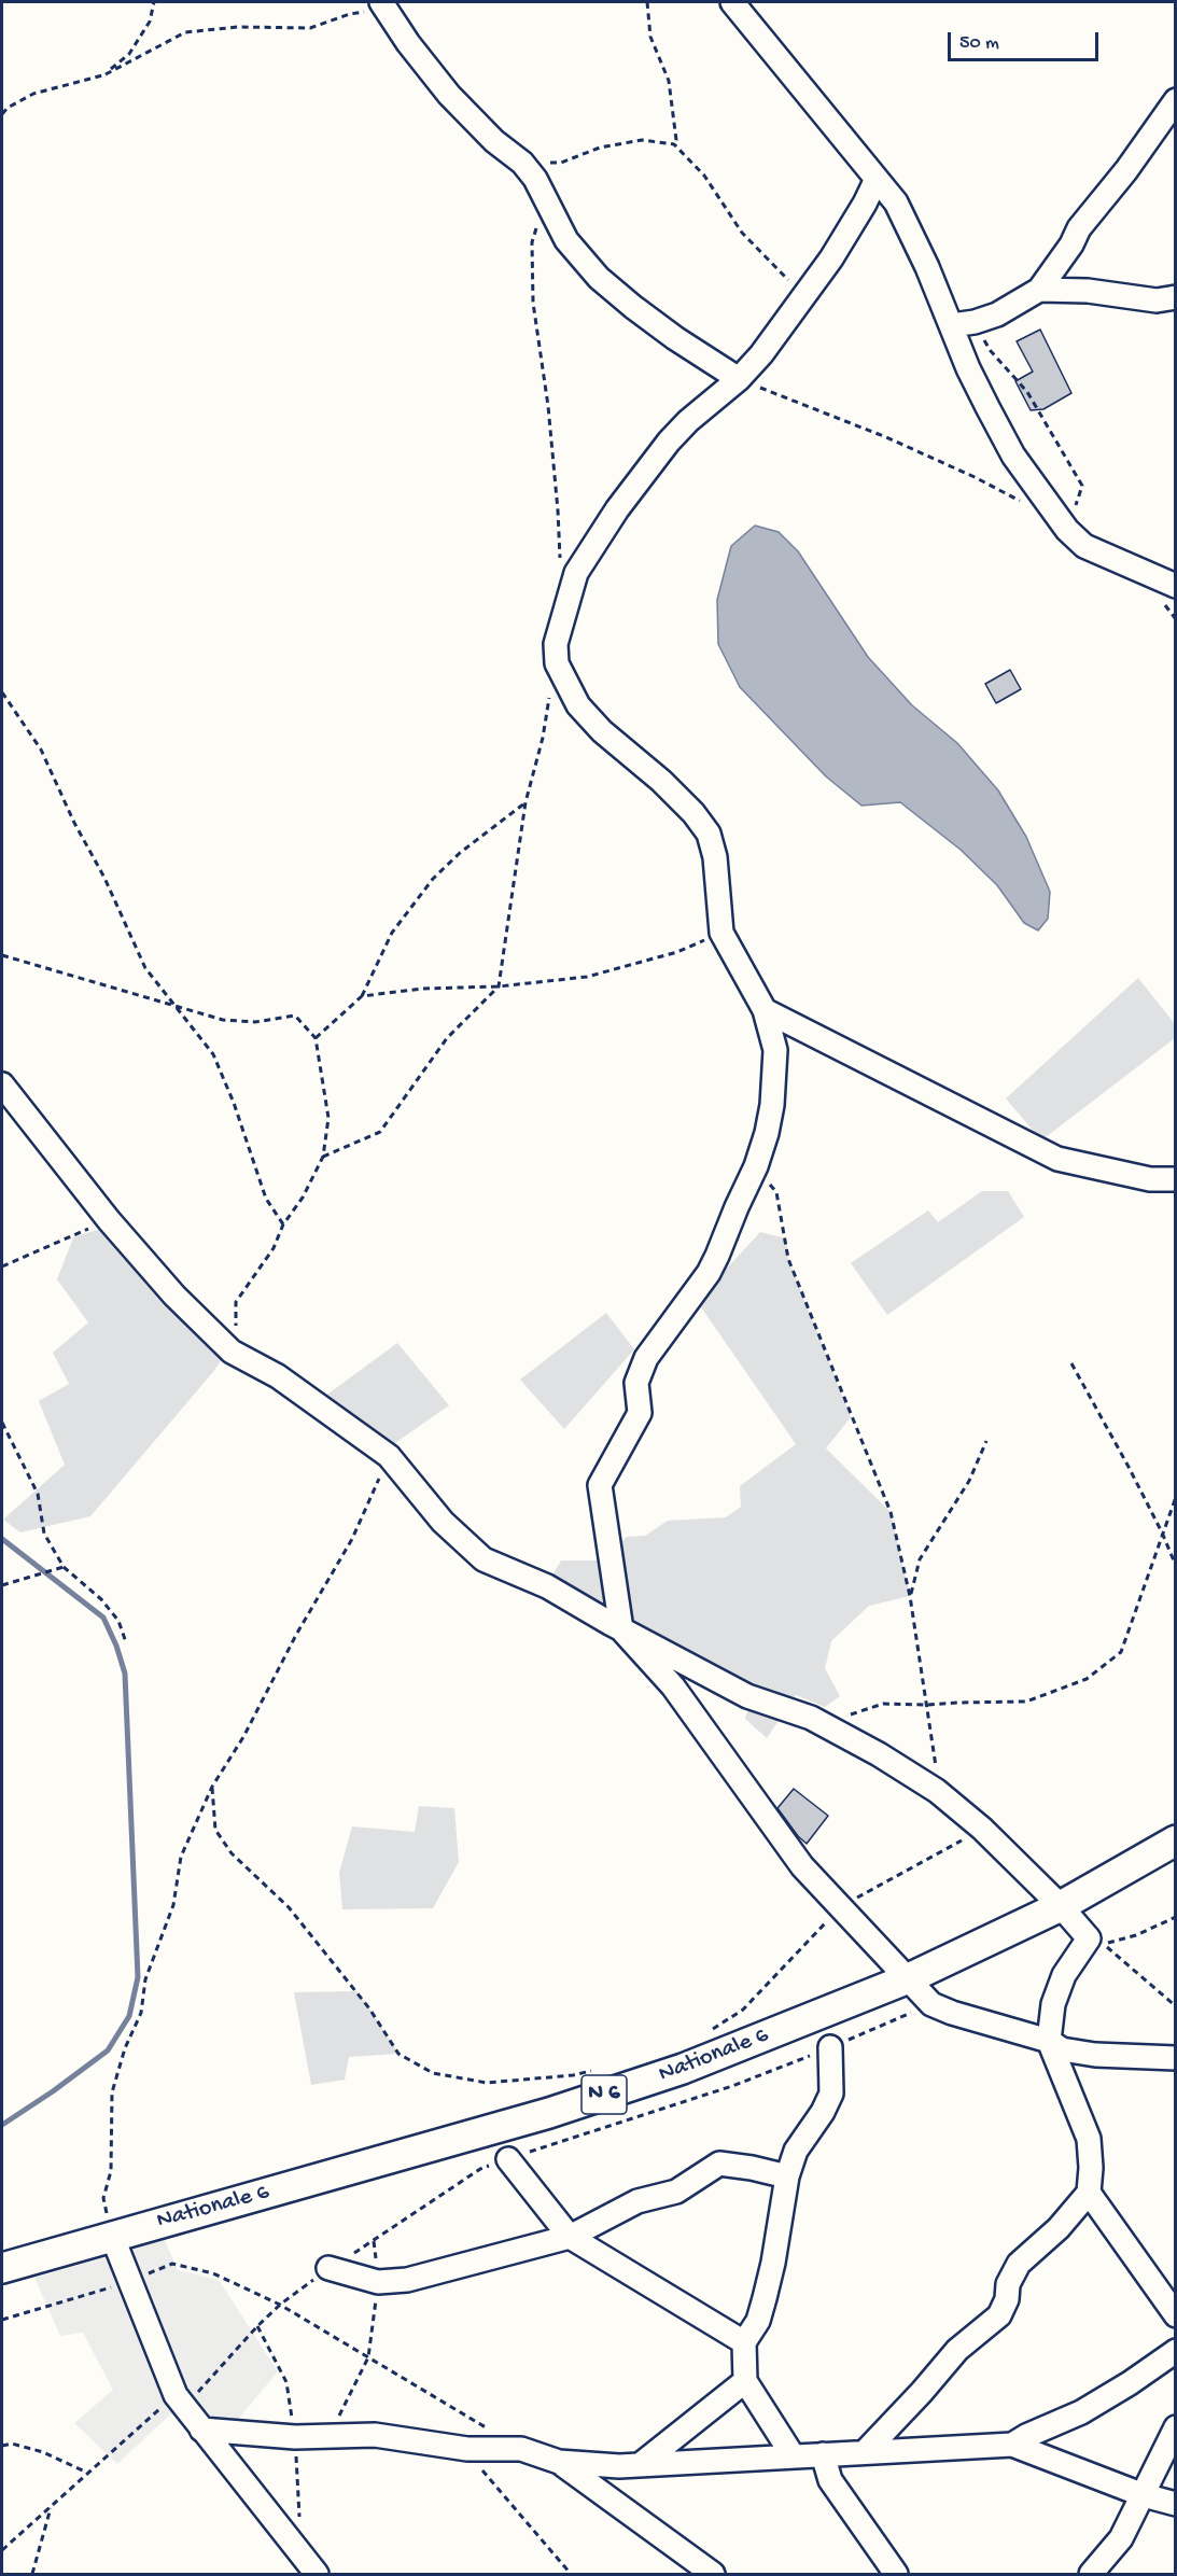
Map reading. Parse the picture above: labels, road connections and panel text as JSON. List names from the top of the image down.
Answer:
{
  "streets": {
    "main road": ["Nationale 6", "N 6"]
  },
  "scale_bar": "50 m"
}
